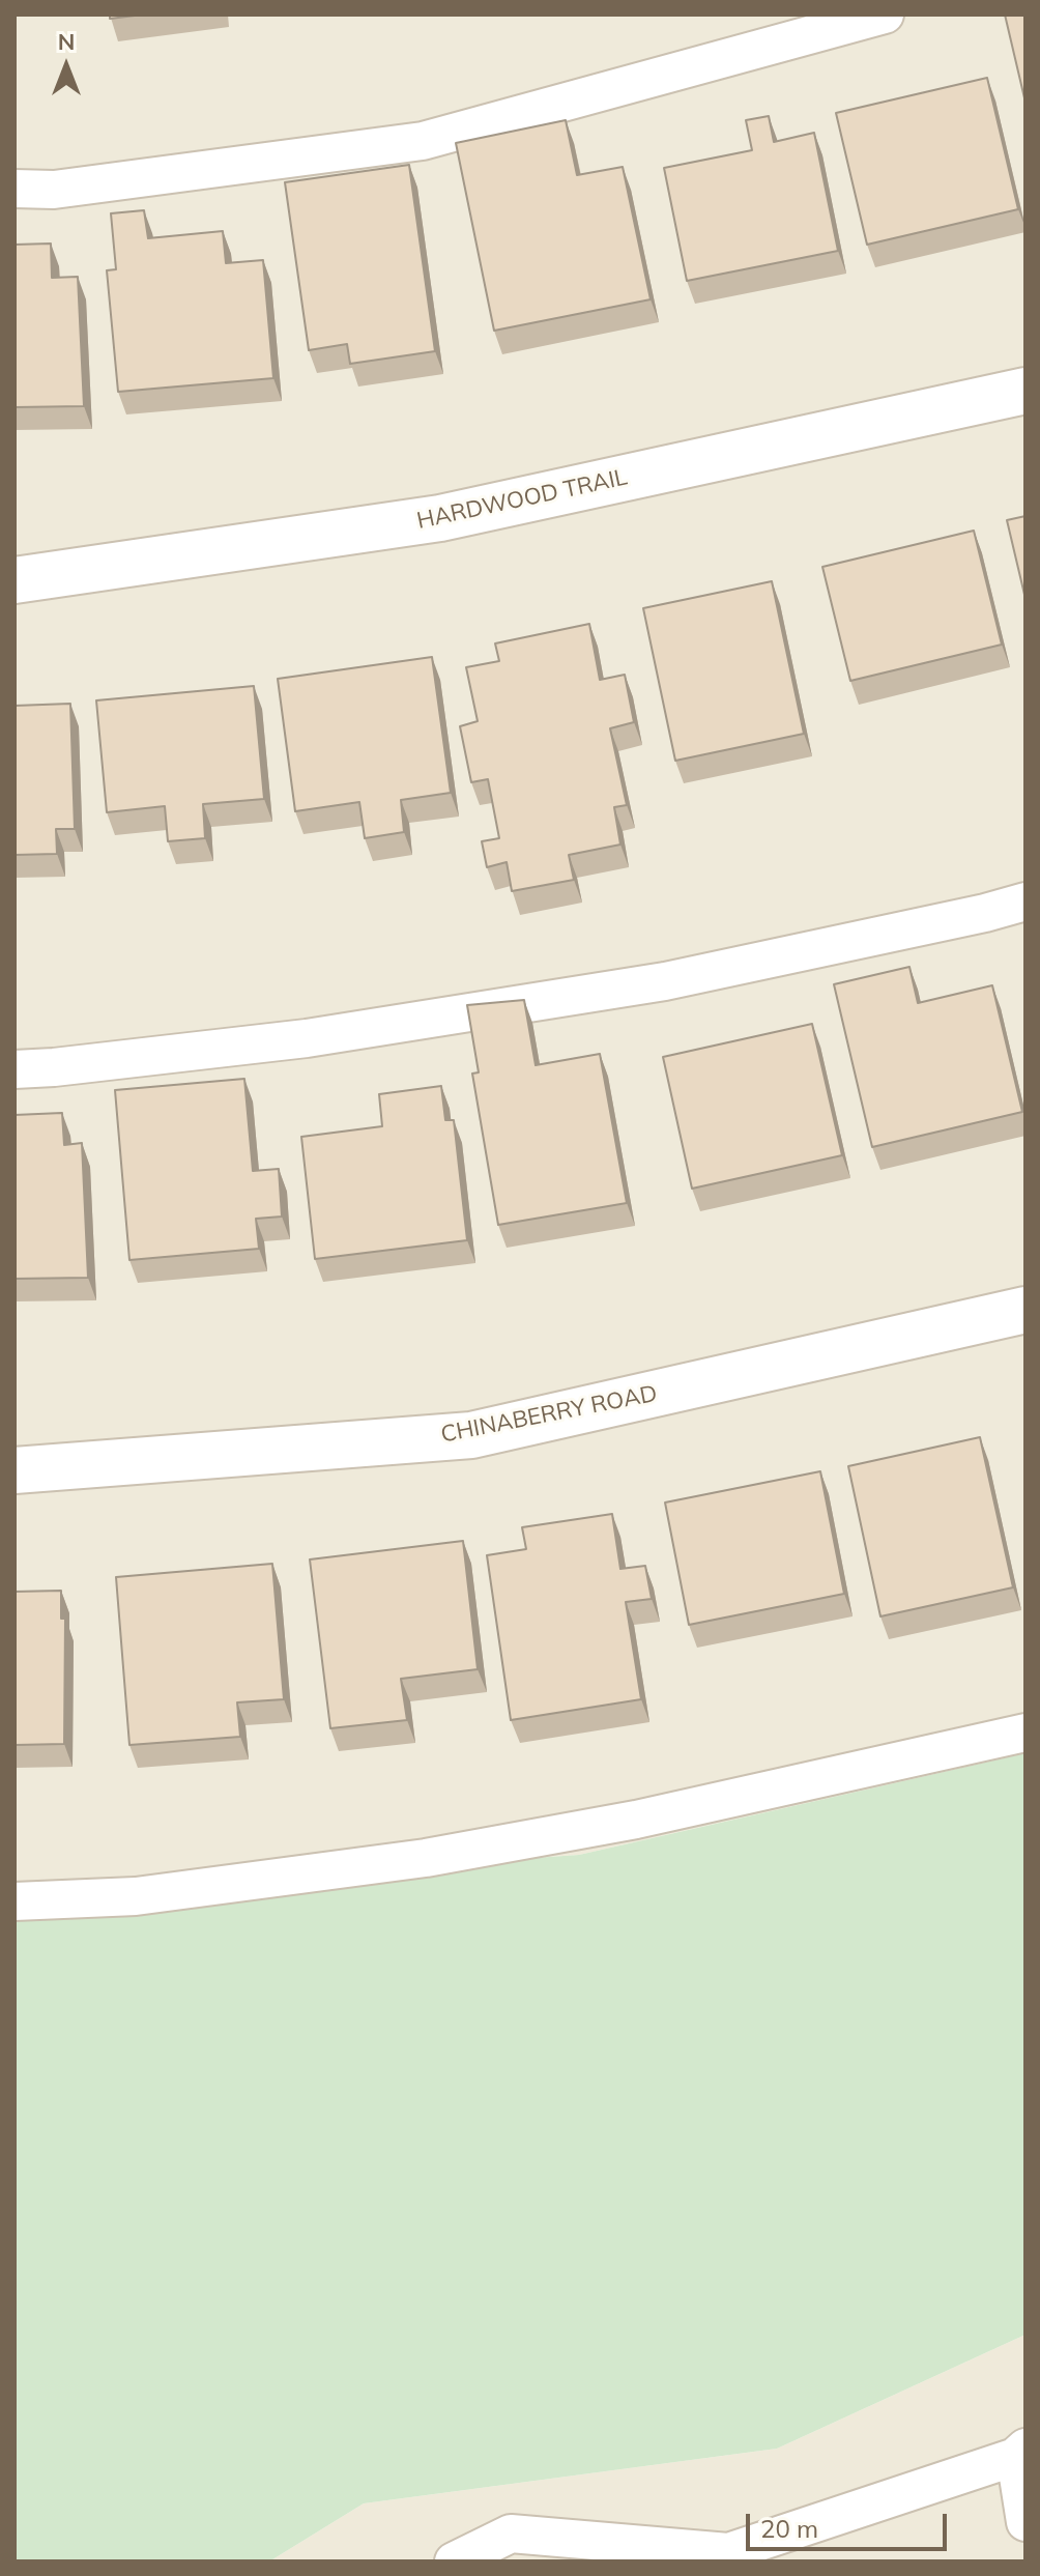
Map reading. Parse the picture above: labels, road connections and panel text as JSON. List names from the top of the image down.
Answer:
{
  "streets": {
    "street": ["HARDWOOD TRAIL", "CHINABERRY ROAD"]
  },
  "scale_bar": "20 m",
  "north": "top"
}
